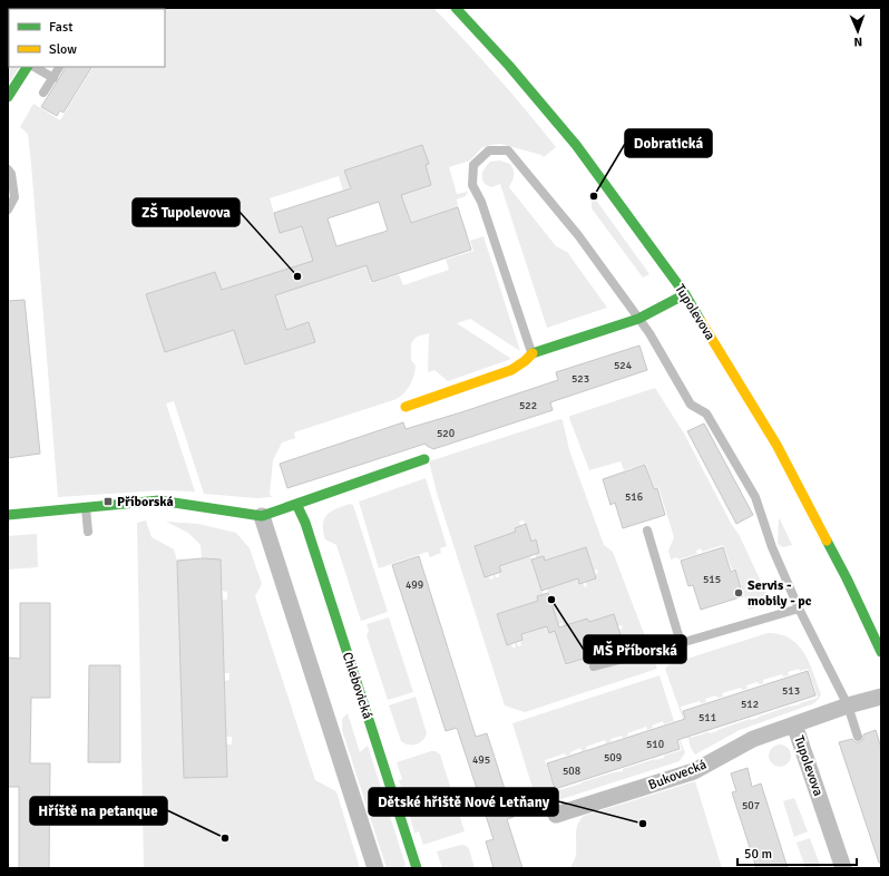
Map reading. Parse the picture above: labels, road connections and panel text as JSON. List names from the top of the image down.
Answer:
{
  "streets": {
    "street": ["Tupolevova", "Chlebovická", "Bukovecká"]
  },
  "crossings": [
    ["Tupolevova", "Bukovecká"]
  ],
  "places": {
    "other": [
      "Dobratická",
      "ZŠ Tupolevova",
      "Servis - mobily - pc",
      "MŠ Příborská",
      "Dětské hřiště Nové Letňany",
      "Hříště na petanque"
    ],
    "transit": ["Příborská"]
  },
  "house_numbers": [
    "524",
    "523",
    "522",
    "520",
    "516",
    "515",
    "499",
    "513",
    "512",
    "511",
    "510",
    "509",
    "495",
    "508",
    "507"
  ],
  "legend": ["Fast", "Slow"],
  "scale_bar": "50 m",
  "north": "bottom"
}
